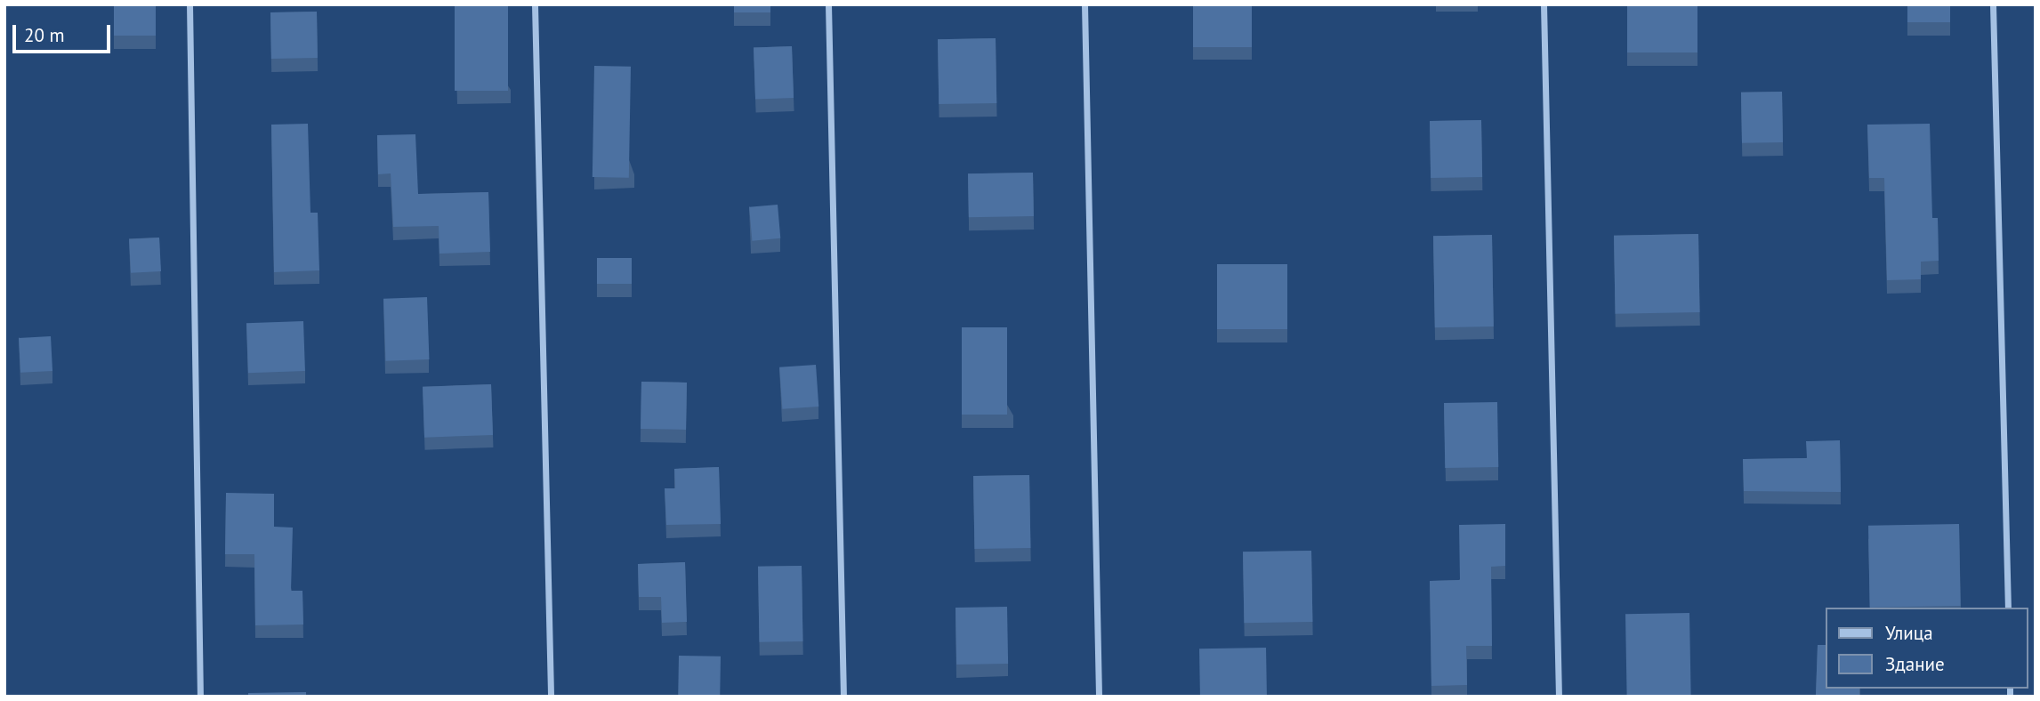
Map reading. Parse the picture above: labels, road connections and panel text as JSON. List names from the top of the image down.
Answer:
{
  "legend": ["Улица", "Здание"],
  "scale_bar": "20 m"
}
